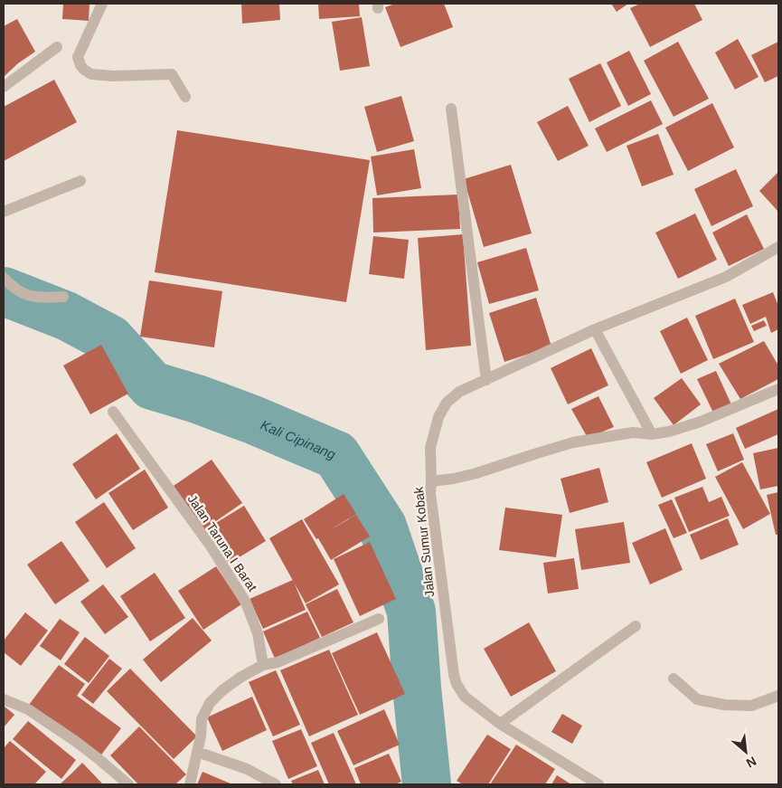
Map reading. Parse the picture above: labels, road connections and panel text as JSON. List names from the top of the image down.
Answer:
{
  "streets": {
    "street": ["Jalan Sumur Kobak", "Jalan Taruna I Barat"]
  },
  "water": ["Kali Cipinang"],
  "north": "bottom right"
}
